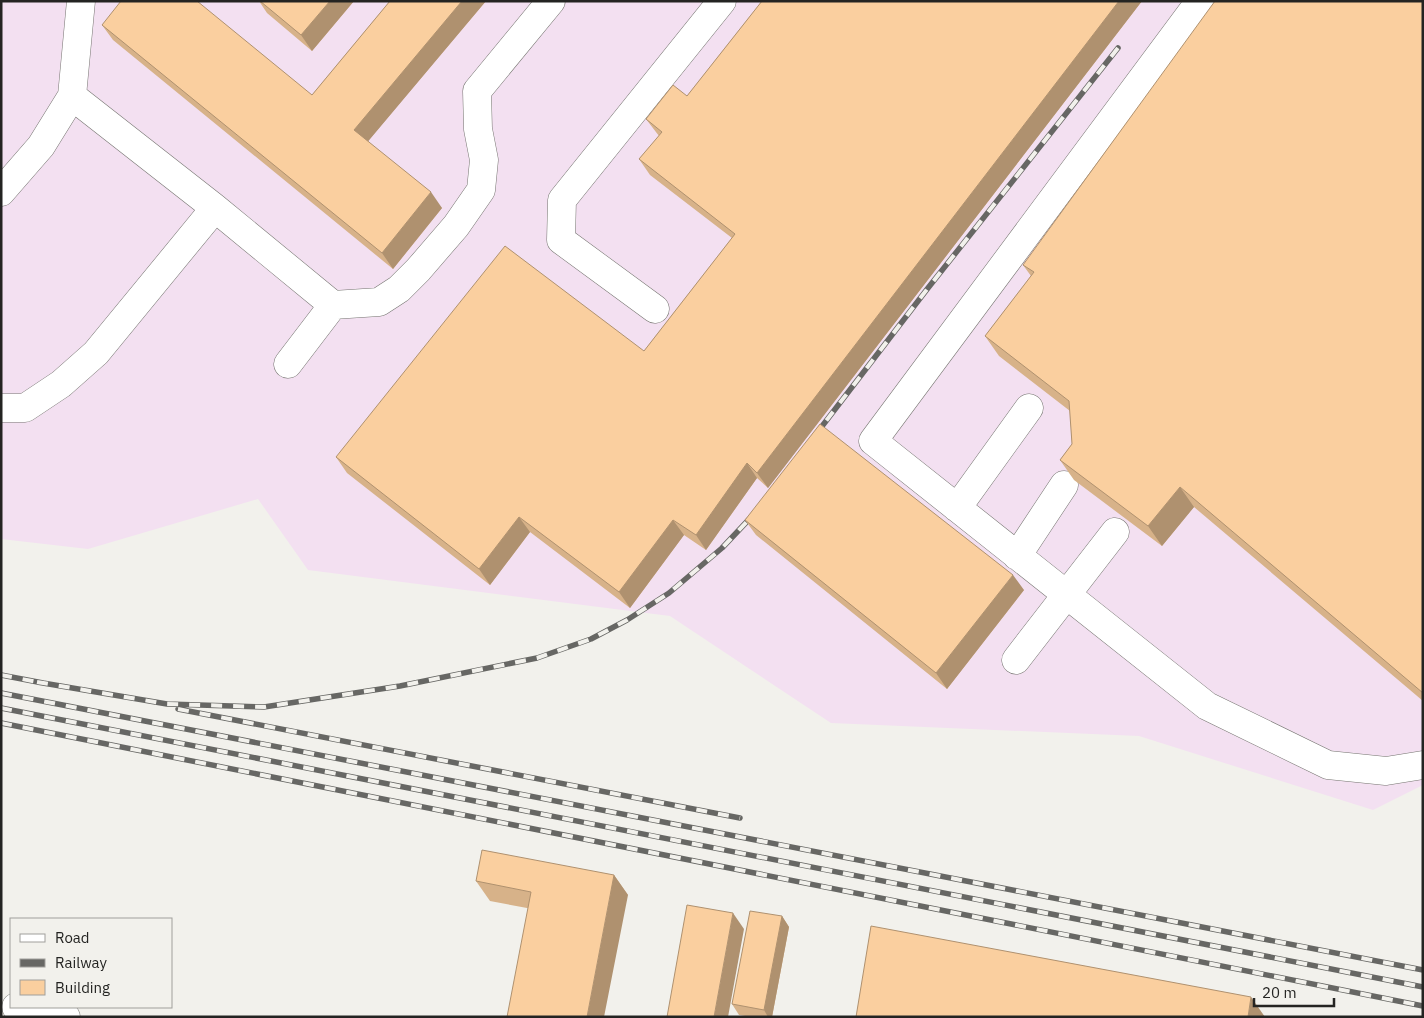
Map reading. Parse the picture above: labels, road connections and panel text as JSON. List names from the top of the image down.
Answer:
{
  "legend": ["Road", "Railway", "Building"],
  "scale_bar": "20 m"
}
